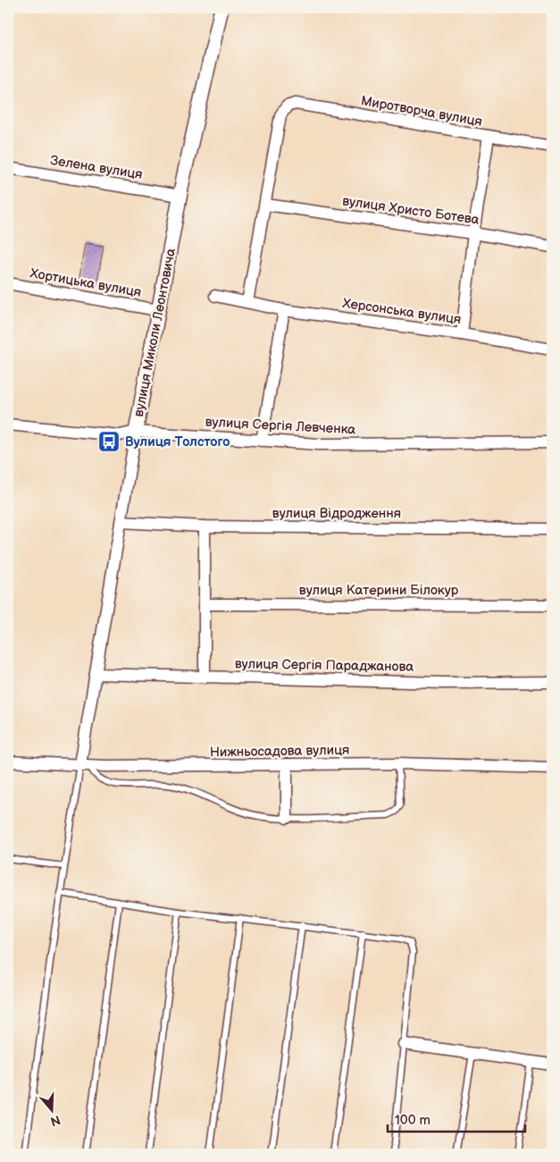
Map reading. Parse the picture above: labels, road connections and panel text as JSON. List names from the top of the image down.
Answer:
{
  "streets": {
    "street": [
      "Миротворча вулиця",
      "Зелена вулиця",
      "вулиця Христо Ботева",
      "Хортицька вулиця",
      "Херсонська вулиця",
      "вулиця Миколи Леонтовича",
      "вулиця Сергія Левченка",
      "вулиця Відродження",
      "вулиця Катерини Білокур",
      "вулиця Сергія Параджанова",
      "Нижньосадова вулиця"
    ]
  },
  "crossings": [
    ["Миротворча вулиця", "вулиця Христо Ботева"],
    ["Зелена вулиця", "вулиця Миколи Леонтовича"],
    ["Хортицька вулиця", "вулиця Миколи Леонтовича"],
    ["вулиця Миколи Леонтовича", "вулиця Сергія Левченка"],
    ["вулиця Миколи Леонтовича", "вулиця Відродження"],
    ["вулиця Миколи Леонтовича", "вулиця Сергія Параджанова"],
    ["вулиця Миколи Леонтовича", "Нижньосадова вулиця"]
  ],
  "places": {
    "bus stop": ["Вулиця Толстого"]
  },
  "scale_bar": "100 m",
  "north": "bottom"
}
